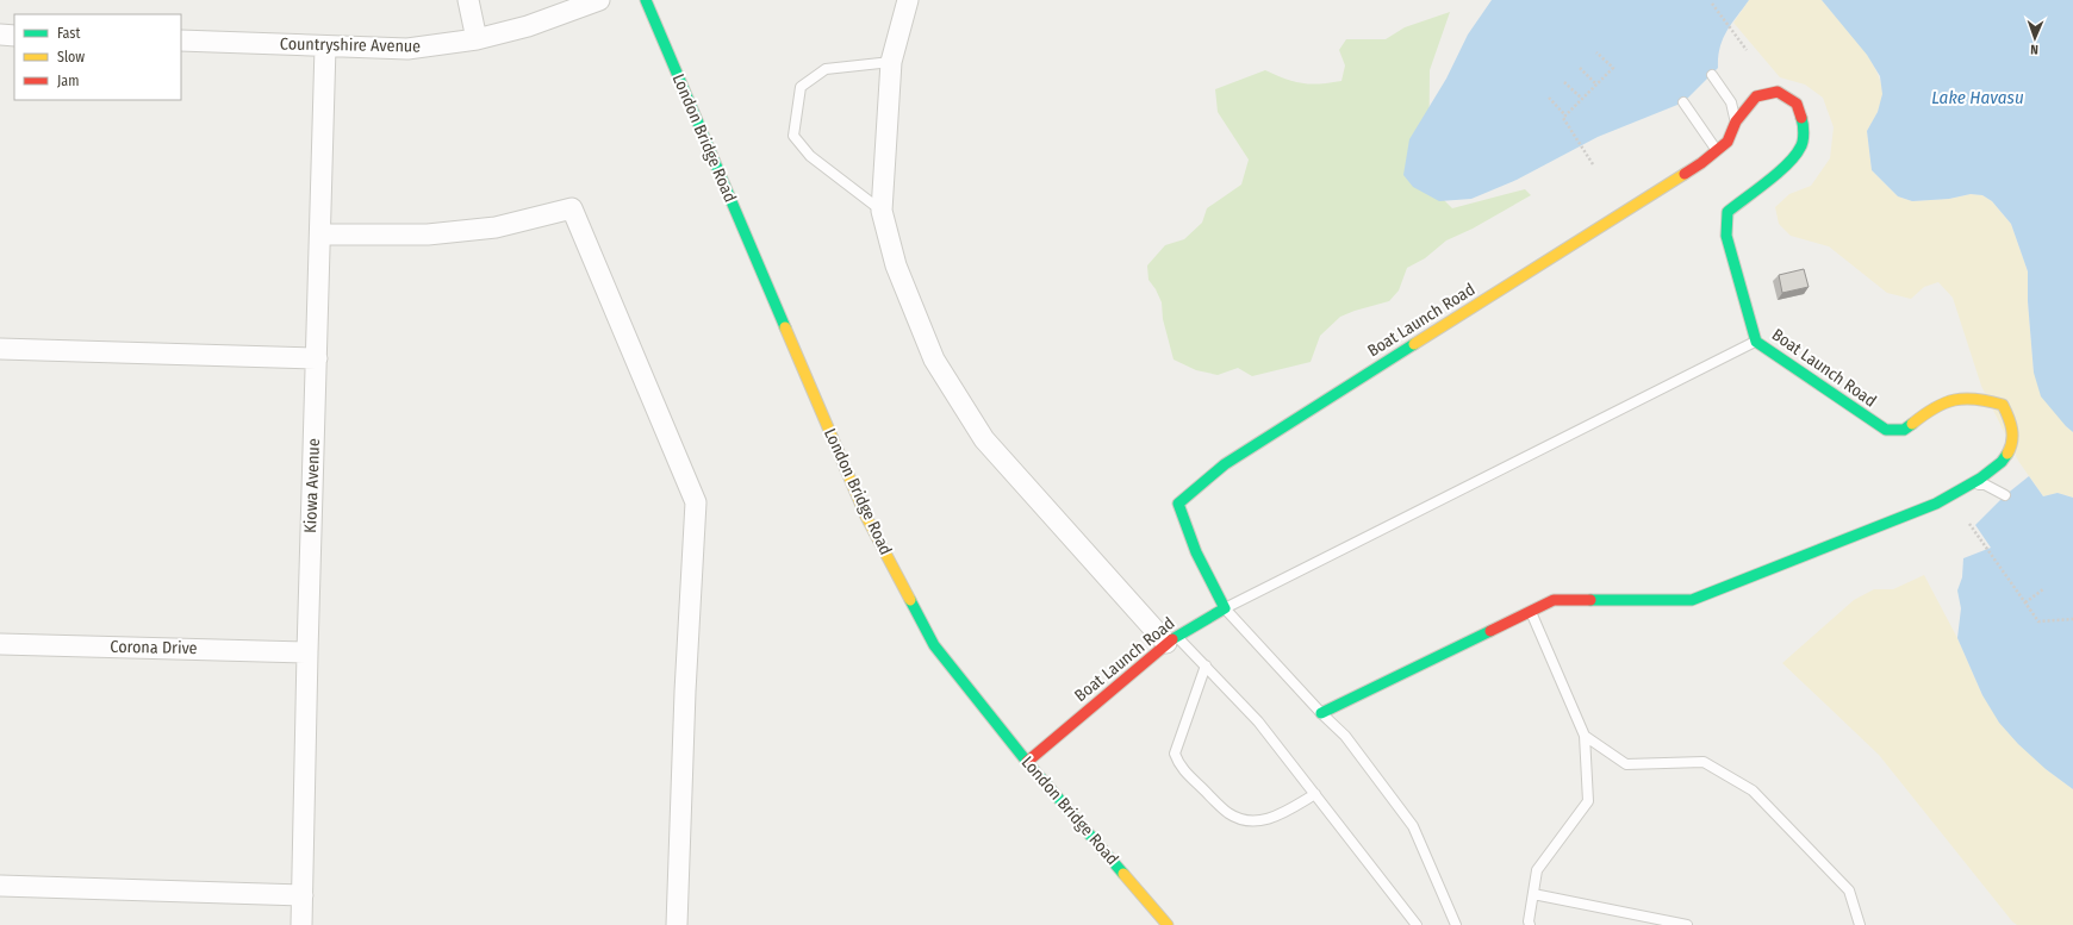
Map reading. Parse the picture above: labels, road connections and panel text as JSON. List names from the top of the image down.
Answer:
{
  "streets": {
    "street": [
      "Countryshire Avenue",
      "London Bridge Road",
      "Boat Launch Road",
      "Kiowa Avenue",
      "Corona Drive"
    ]
  },
  "crossings": [
    ["Countryshire Avenue", "Kiowa Avenue"],
    ["London Bridge Road", "Boat Launch Road"],
    ["Kiowa Avenue", "Corona Drive"]
  ],
  "water": ["Lake Havasu"],
  "legend": ["Fast", "Slow", "Jam"],
  "north": "bottom"
}
